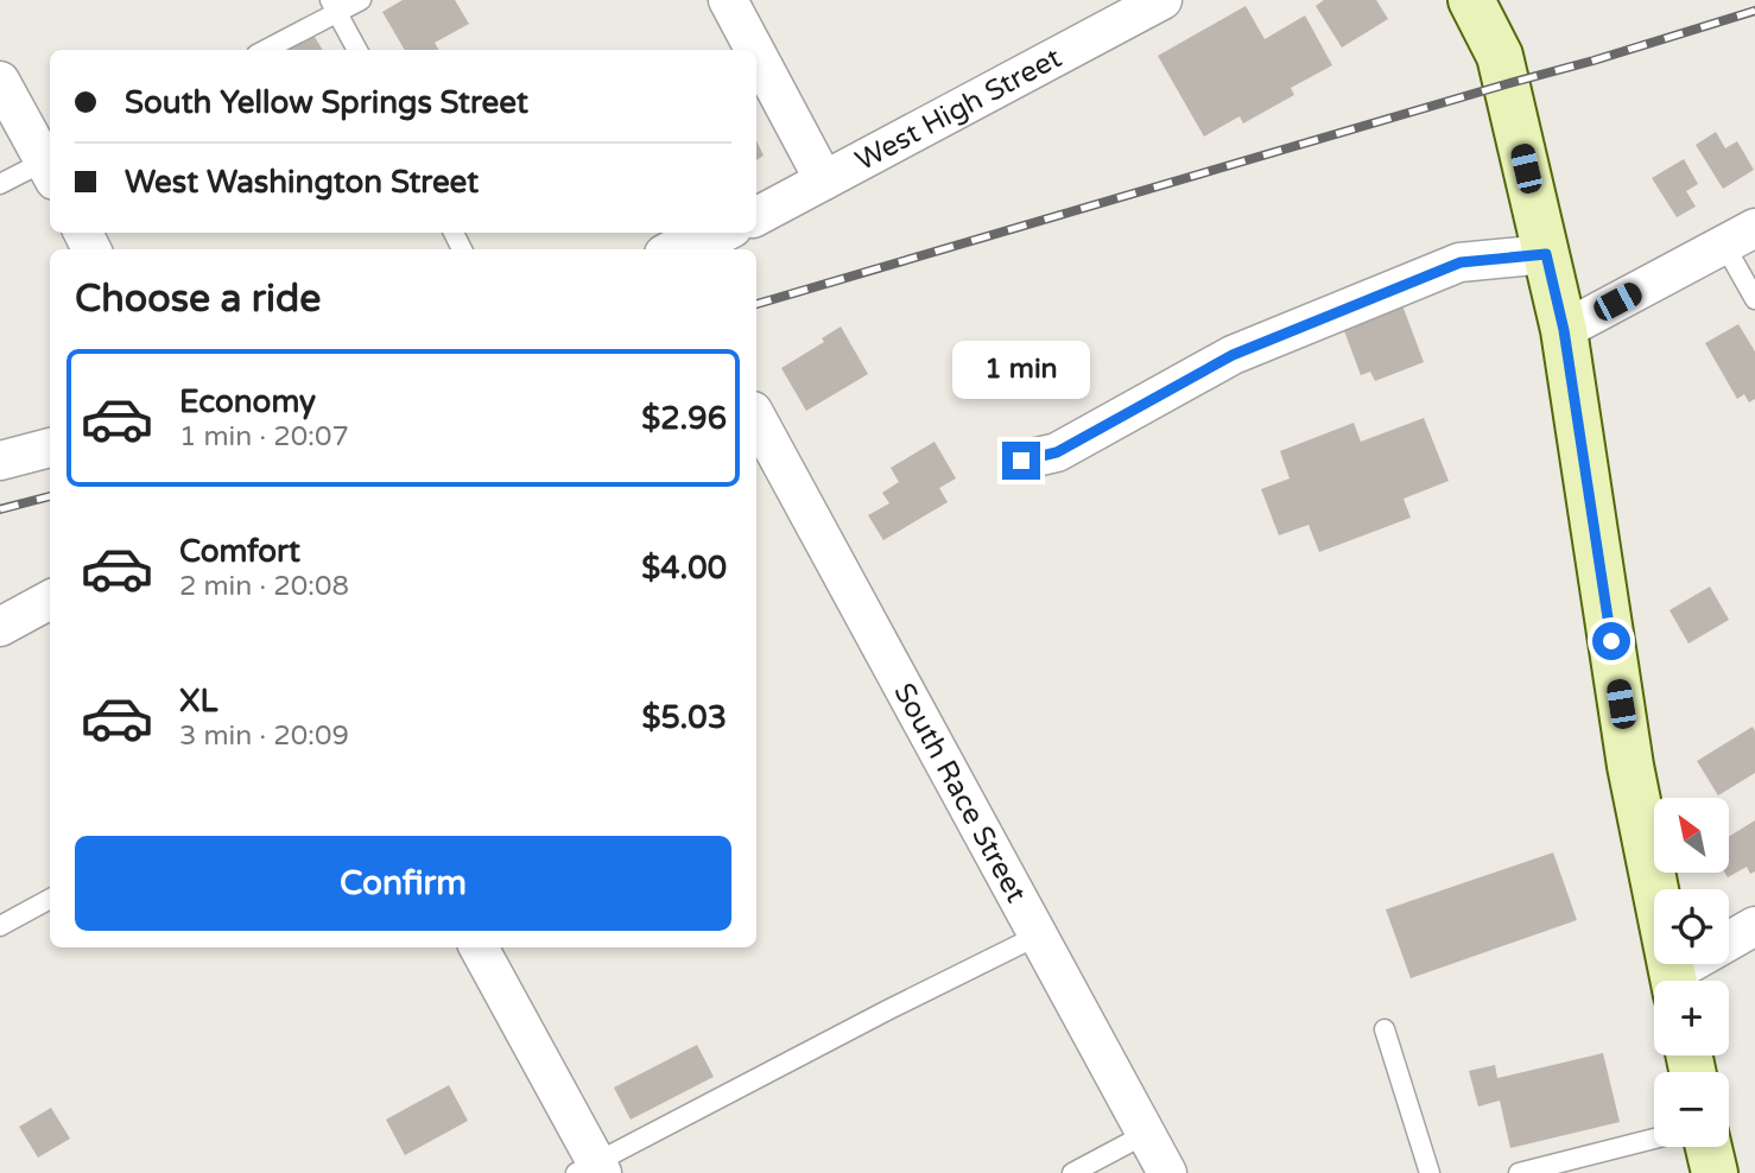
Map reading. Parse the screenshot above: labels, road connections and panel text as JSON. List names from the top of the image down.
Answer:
{
  "streets": {
    "street": ["West High Street", "South Race Street"]
  },
  "north": "top left",
  "page": {
    "banner": ["South Yellow Springs Street", "West Washington Street"],
    "heading": "Choose a ride",
    "bubble": "1 min",
    "list": [
      {
        "name": "Economy",
        "note": "1 min · 20:07",
        "value": "$2.96"
      },
      {
        "name": "Comfort",
        "note": "2 min · 20:08",
        "value": "$4.00"
      },
      {
        "name": "XL",
        "note": "3 min · 20:09",
        "value": "$5.03"
      }
    ],
    "map_buttons": ["+", "−"],
    "buttons": "Confirm"
  }
}
